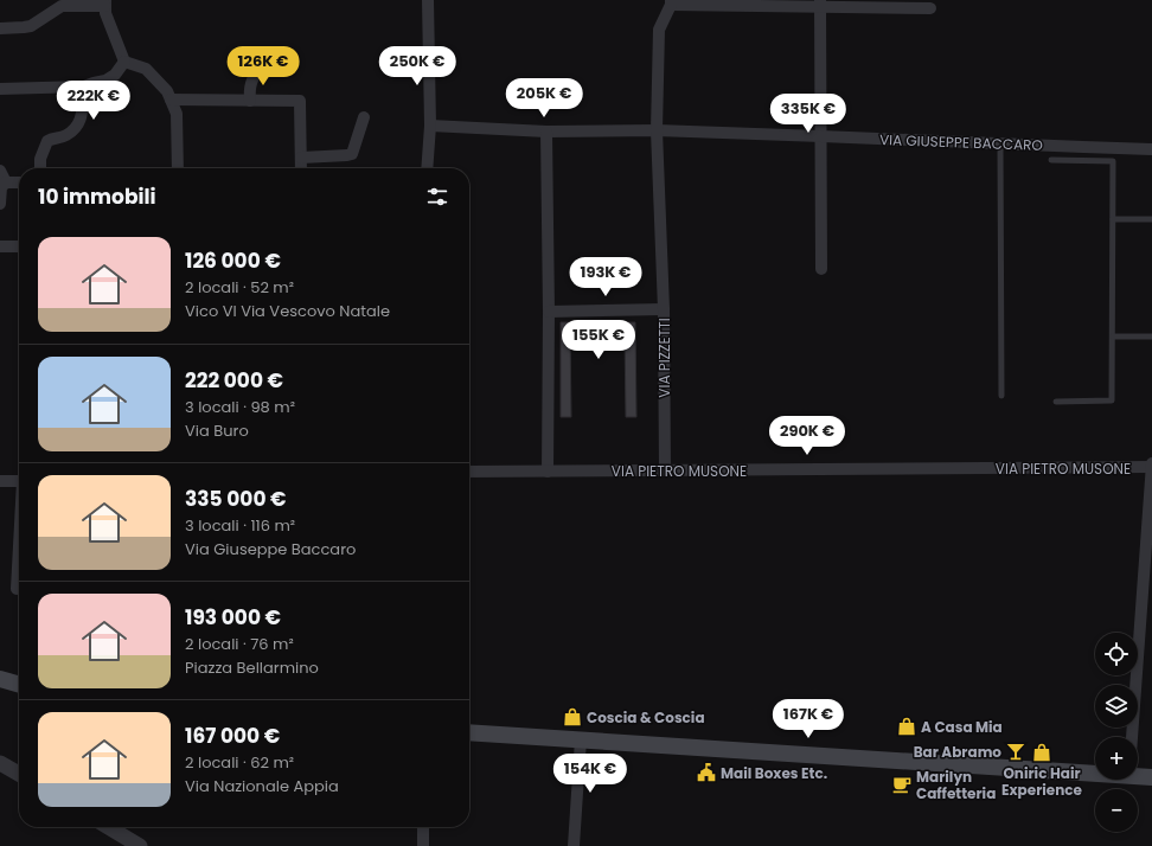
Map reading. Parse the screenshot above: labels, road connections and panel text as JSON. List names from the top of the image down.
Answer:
{
  "streets": {
    "street": ["VIA GIUSEPPE BACCARO", "VIA PIZZETTI", "VIA PIETRO MUSONE"]
  },
  "crossings": [
    ["VIA GIUSEPPE BACCARO", "VIA PIZZETTI"],
    ["VIA PIZZETTI", "VIA PIETRO MUSONE"]
  ],
  "places": {
    "shop": ["Coscia & Coscia", "A Casa Mia", "Oniric Hair Experience"],
    "bar": ["Bar Abramo"],
    "public building": ["Mail Boxes Etc."],
    "cafe": ["Marilyn Caffetteria"]
  },
  "page": {
    "price": [
      "126K €",
      "250K €",
      "205K €",
      "222K €",
      "335K €",
      "193K €",
      "155K €",
      "290K €",
      "167K €",
      "154K €"
    ],
    "heading": "10 immobili",
    "list": [
      {
        "name": "126 000 €",
        "note": "2 locali · 52 m² · Vico VI Via Vescovo Natale"
      },
      {
        "name": "222 000 €",
        "note": "3 locali · 98 m² · Via Buro"
      },
      {
        "name": "335 000 €",
        "note": "3 locali · 116 m² · Via Giuseppe Baccaro"
      },
      {
        "name": "193 000 €",
        "note": "2 locali · 76 m² · Piazza Bellarmino"
      },
      {
        "name": "167 000 €",
        "note": "2 locali · 62 m² · Via Nazionale Appia"
      }
    ],
    "map_buttons": ["+", "−"]
  }
}
